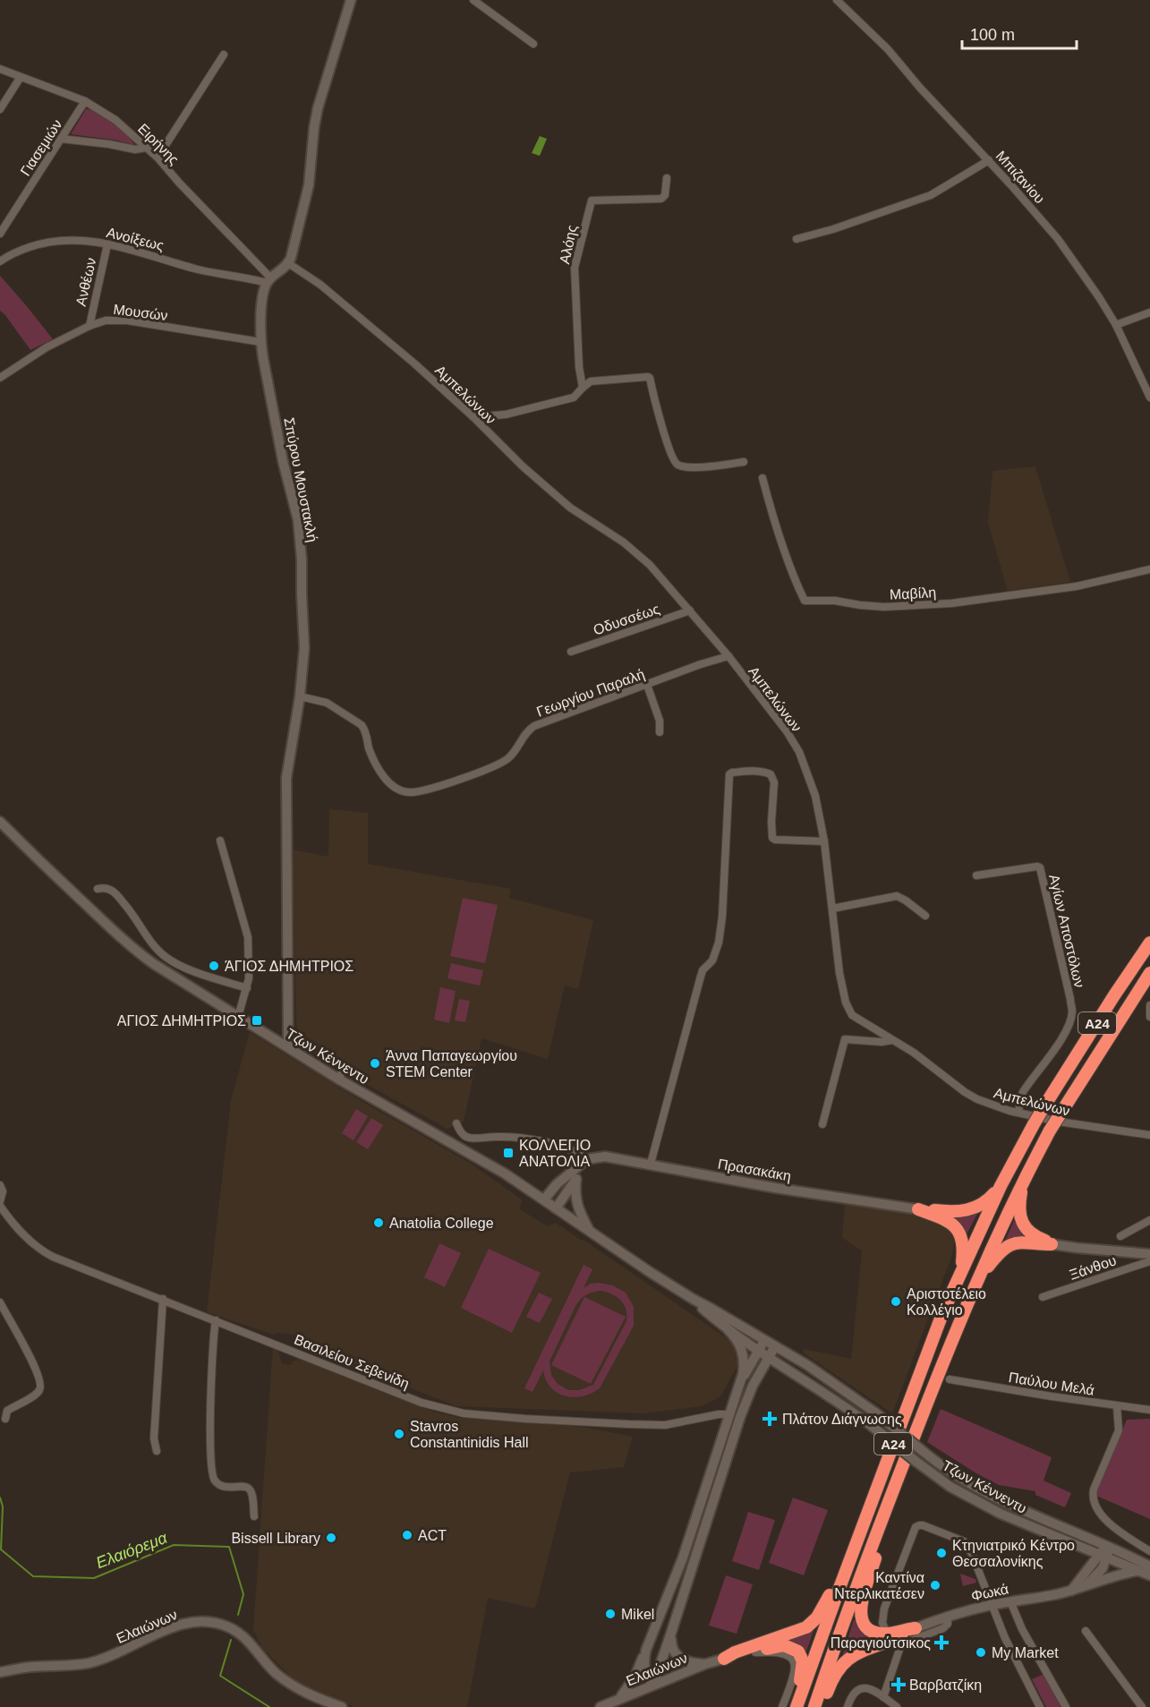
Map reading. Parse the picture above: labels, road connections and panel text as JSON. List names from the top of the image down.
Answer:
{
  "streets": {
    "highway": ["Α24"],
    "main road": [
      "Σπύρου Μουστακλή",
      "Τζων Κέννεντυ",
      "Πρασακάκη",
      "Φωκά",
      "Ελαιώνων"
    ],
    "street": [
      "Ειρήνης",
      "Γιασεμιών",
      "Μπιζανίου",
      "Ανοίξεως",
      "Αλόης",
      "Ανθέων",
      "Μουσών",
      "Αμπελώνων",
      "Μαβίλη",
      "Οδυσσέως",
      "Γεωργίου Παραλή",
      "Αγίων Αποστόλων",
      "Ξάνθου",
      "Βασιλείου Σεβενίδη",
      "Παύλου Μελά"
    ]
  },
  "crossings": [
    ["Ειρήνης", "Γιασεμιών"],
    ["Ειρήνης", "Ανοίξεως"],
    ["Ειρήνης", "Σπύρου Μουστακλή"],
    ["Ανοίξεως", "Ανθέων"],
    ["Ανοίξεως", "Σπύρου Μουστακλή"],
    ["Ανθέων", "Μουσών"],
    ["Μουσών", "Σπύρου Μουστακλή"],
    ["Αμπελώνων", "Οδυσσέως"],
    ["Αμπελώνων", "Γεωργίου Παραλή"],
    ["Αμπελώνων", "Αγίων Αποστόλων"],
    ["Σπύρου Μουστακλή", "Γεωργίου Παραλή"],
    ["Σπύρου Μουστακλή", "Τζων Κέννεντυ"],
    ["Τζων Κέννεντυ", "Φωκά"]
  ],
  "water": ["Ελαιόρεμα"],
  "places": {
    "other": [
      "ΆΓΙΟΣ ΔΗΜΗΤΡΙΟΣ",
      "Άννα Παπαγεωργίου STEM Center",
      "Anatolia College",
      "Αριστοτέλειο Κολλέγιο",
      "Stavros Constantinidis Hall",
      "ACT",
      "Bissell Library",
      "Κτηνιατρικό Κέντρο Θεσσαλονίκης",
      "Καντίνα Ντερλικατέσεν",
      "Mikel",
      "My Market"
    ],
    "transit": ["ΑΓΙΟΣ ΔΗΜΗΤΡΙΟΣ", "ΚΟΛΛΕΓΙΟ ΑΝΑΤΟΛΙΑ"],
    "health": ["Πλάτον Διάγνωσης", "Παραγιούτσικος", "Βαρβατζίκη"]
  },
  "scale_bar": "100 m"
}
